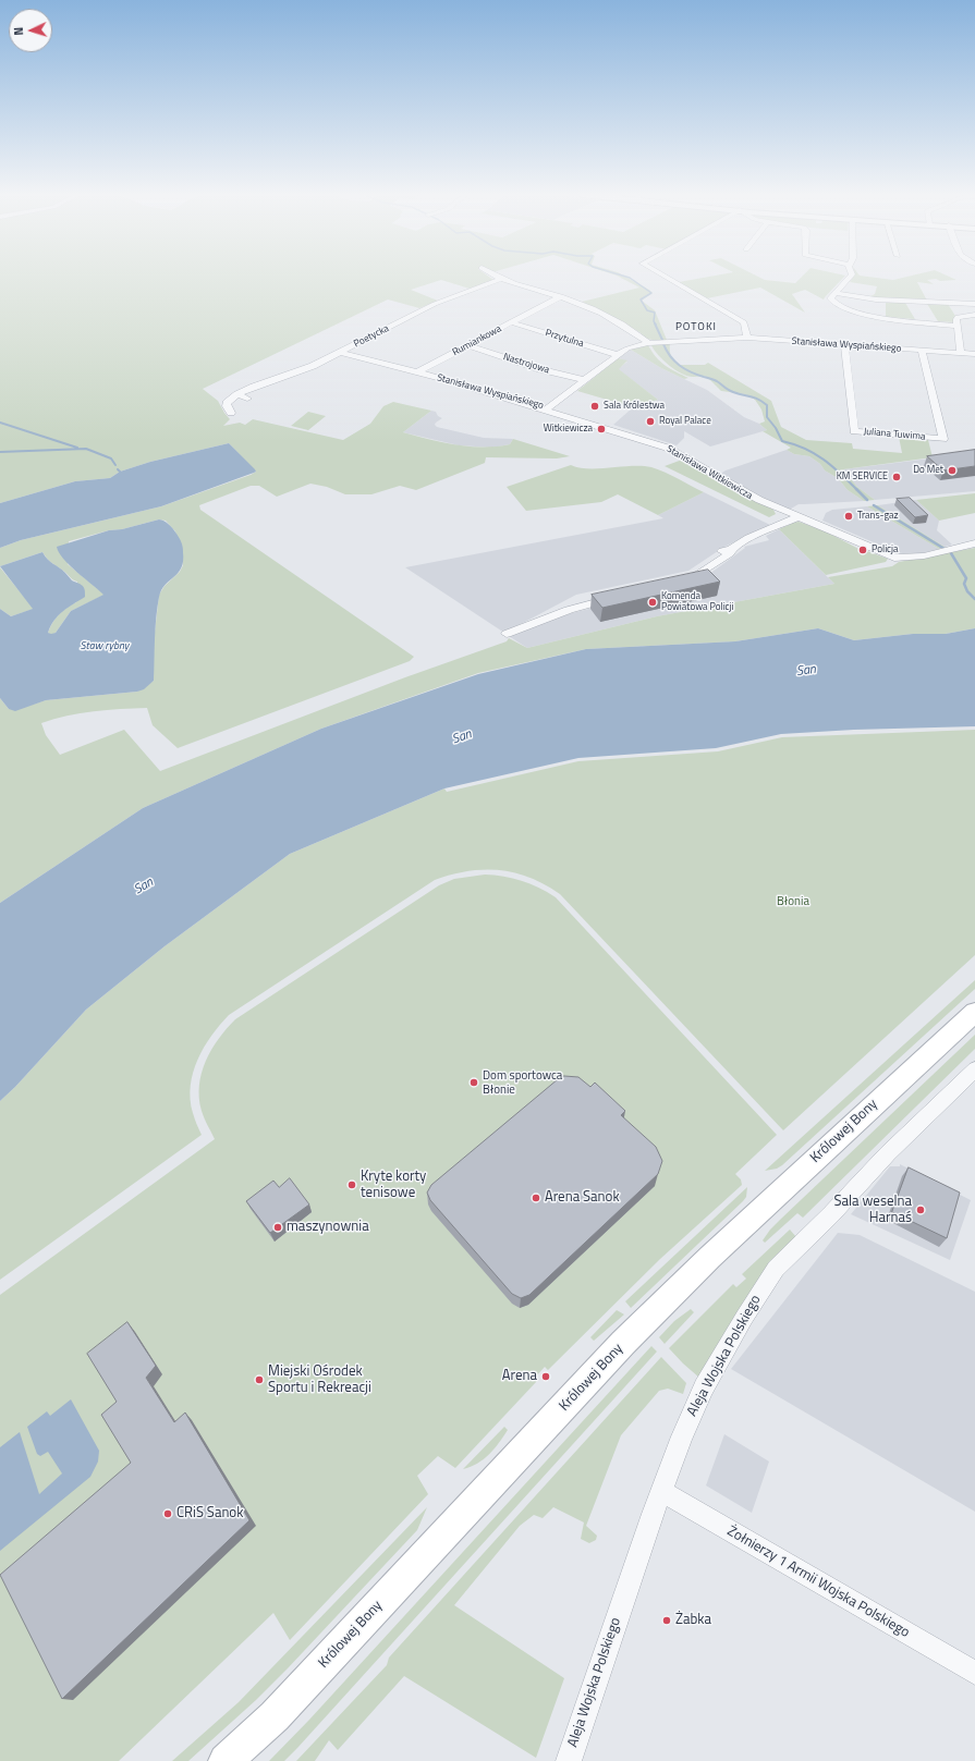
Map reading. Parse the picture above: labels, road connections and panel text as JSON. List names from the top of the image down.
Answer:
{
  "streets": {
    "street": [
      "Poetycka",
      "Przytulna",
      "Rumiankowa",
      "Stanisława Wyspiańskiego",
      "Nastrojowa",
      "Juliana Tuwima",
      "Stanisława Witkiewicza",
      "Królowej Bony",
      "Aleja Wojska Polskiego",
      "Żołnierzy 1 Armii Wojska Polskiego"
    ]
  },
  "crossings": [
    ["Poetycka", "Stanisława Wyspiańskiego"],
    ["Przytulna", "Rumiankowa"],
    ["Przytulna", "Stanisława Wyspiańskiego"],
    ["Rumiankowa", "Stanisława Wyspiańskiego"],
    ["Rumiankowa", "Nastrojowa"],
    ["Stanisława Wyspiańskiego", "Nastrojowa"],
    ["Stanisława Wyspiańskiego", "Juliana Tuwima"],
    ["Stanisława Wyspiańskiego", "Stanisława Witkiewicza"],
    ["Aleja Wojska Polskiego", "Żołnierzy 1 Armii Wojska Polskiego"]
  ],
  "districts": ["POTOKI"],
  "water": ["Staw rybny", "San"],
  "parks": ["Błonia"],
  "places": [
    "Sala Królestwa",
    "Royal Palace",
    "Witkiewicza",
    "Do Met",
    "KM SERVICE",
    "Trans-gaz",
    "Policja",
    "Komenda Powiatowa Policji",
    "Dom sportowca Błonie",
    "Kryte korty tenisowe",
    "Arena Sanok",
    "Sala weselna Harnaś",
    "maszynownia",
    "Arena",
    "Miejski Ośrodek Sportu i Rekreacji",
    "CRiS Sanok",
    "Żabka"
  ],
  "north": "left"
}
